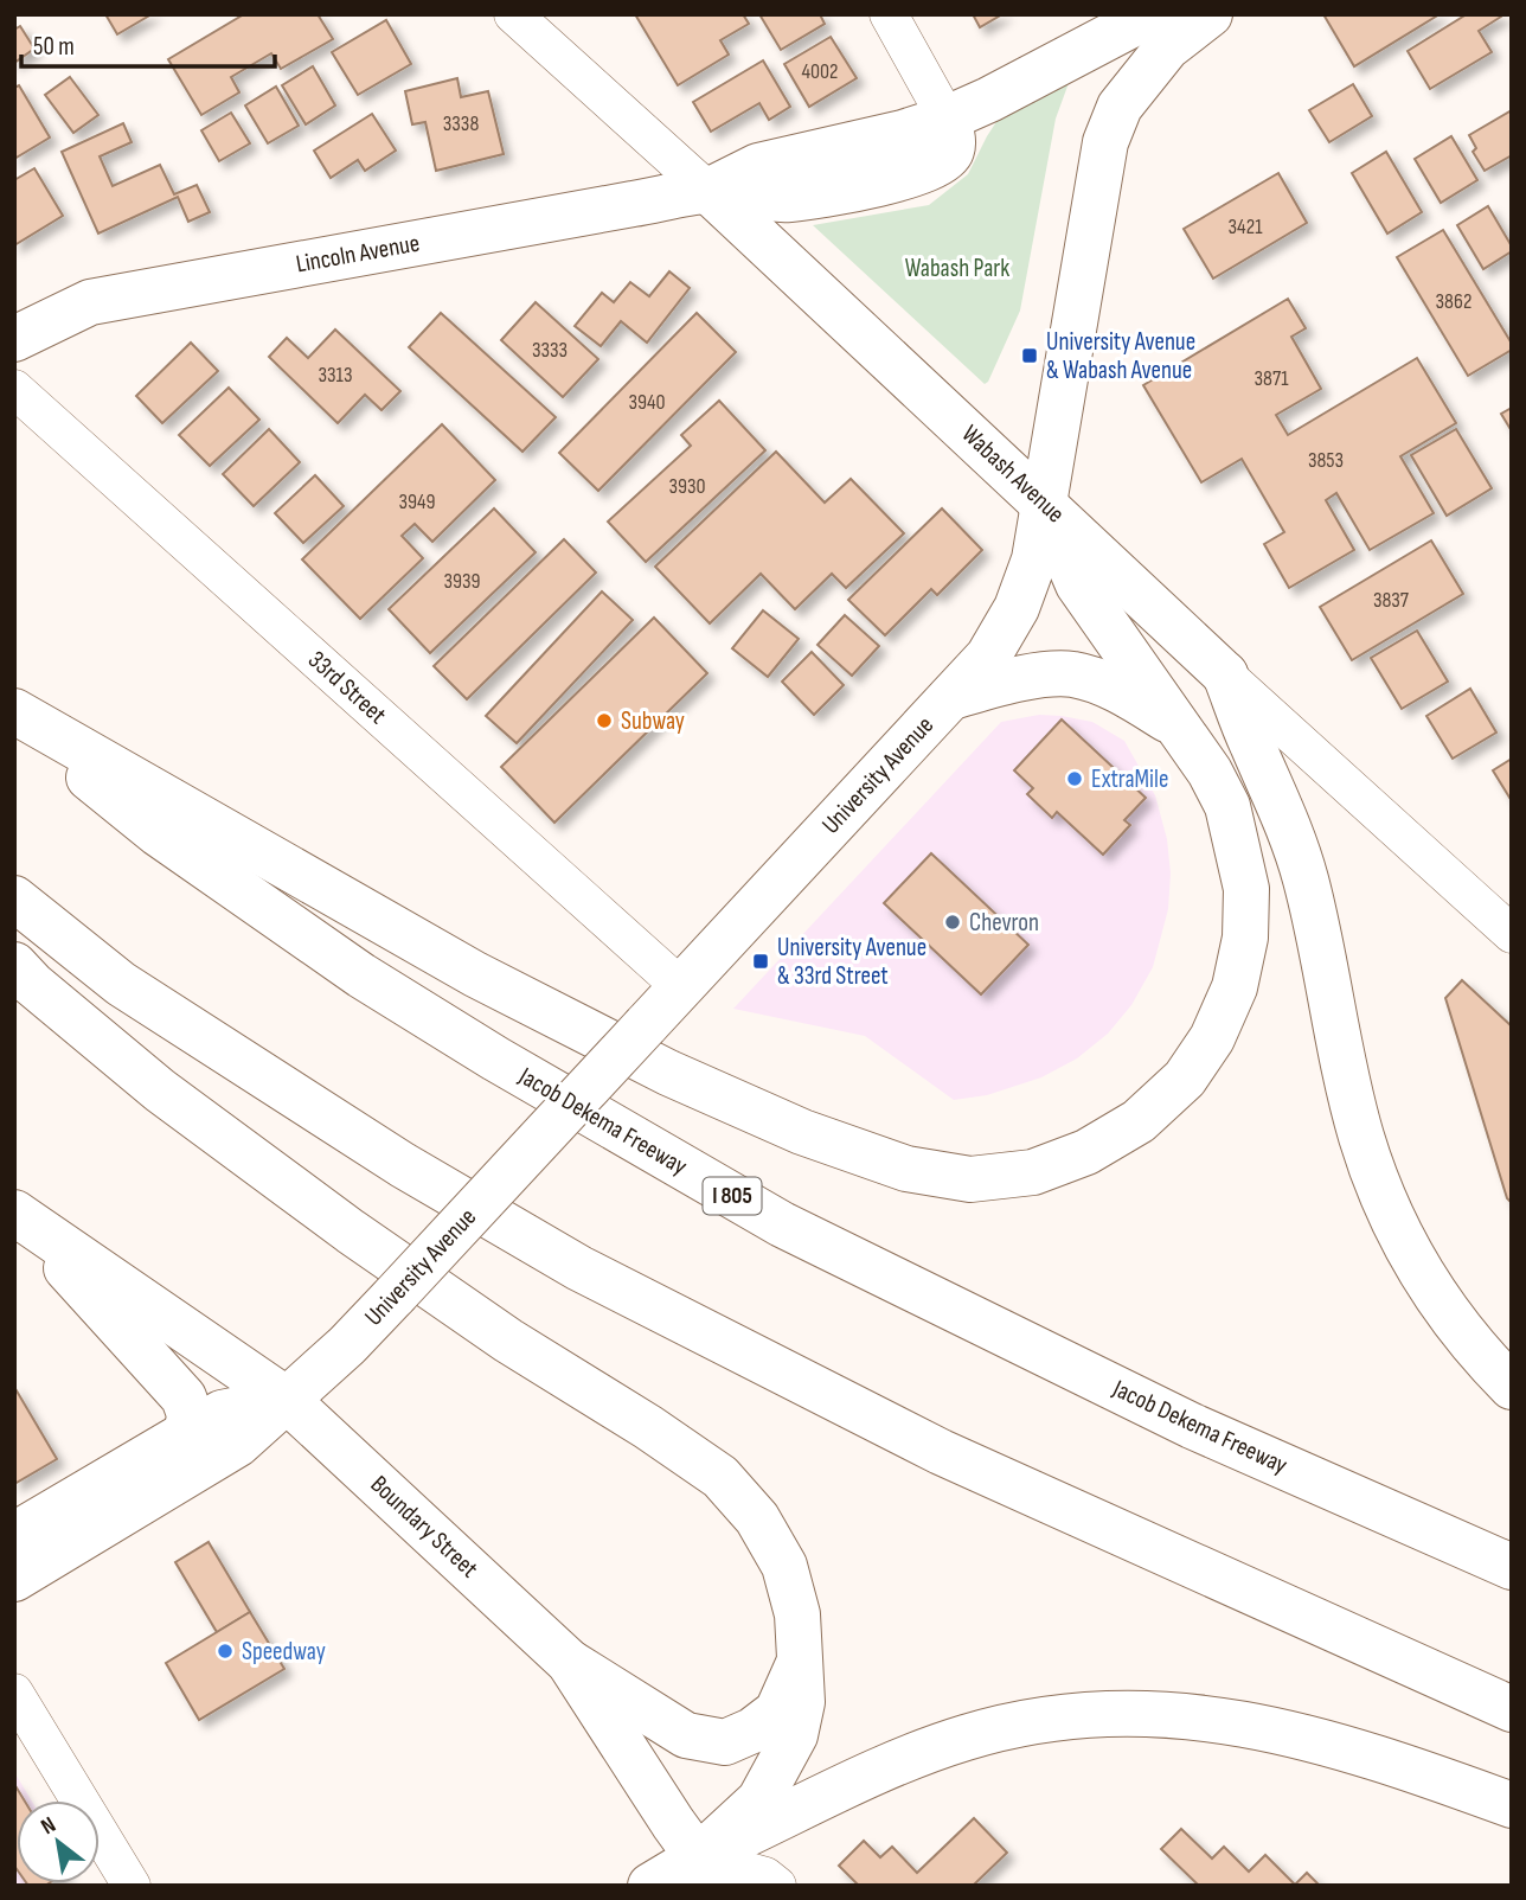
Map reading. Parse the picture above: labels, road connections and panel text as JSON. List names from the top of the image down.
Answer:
{
  "streets": {
    "main road": [
      "Lincoln Avenue",
      "Wabash Avenue",
      "University Avenue",
      "Jacob Dekema Freeway",
      "I 805",
      "Boundary Street"
    ],
    "street": ["33rd Street"]
  },
  "crossings": [
    ["Lincoln Avenue", "Wabash Avenue"],
    ["Wabash Avenue", "University Avenue"],
    ["33rd Street", "University Avenue"],
    ["University Avenue", "Boundary Street"]
  ],
  "parks": ["Wabash Park"],
  "places": {
    "transit": ["University Avenue & Wabash Avenue", "University Avenue & 33rd Street"],
    "other": [
      "Subway",
      "ExtraMile",
      "Chevron",
      "Speedway"
    ]
  },
  "house_numbers": [
    "4002",
    "3338",
    "3421",
    "3862",
    "3333",
    "3313",
    "3871",
    "3940",
    "3853",
    "3930",
    "3949",
    "3939",
    "3837"
  ],
  "scale_bar": "50 m",
  "north": "top left"
}
